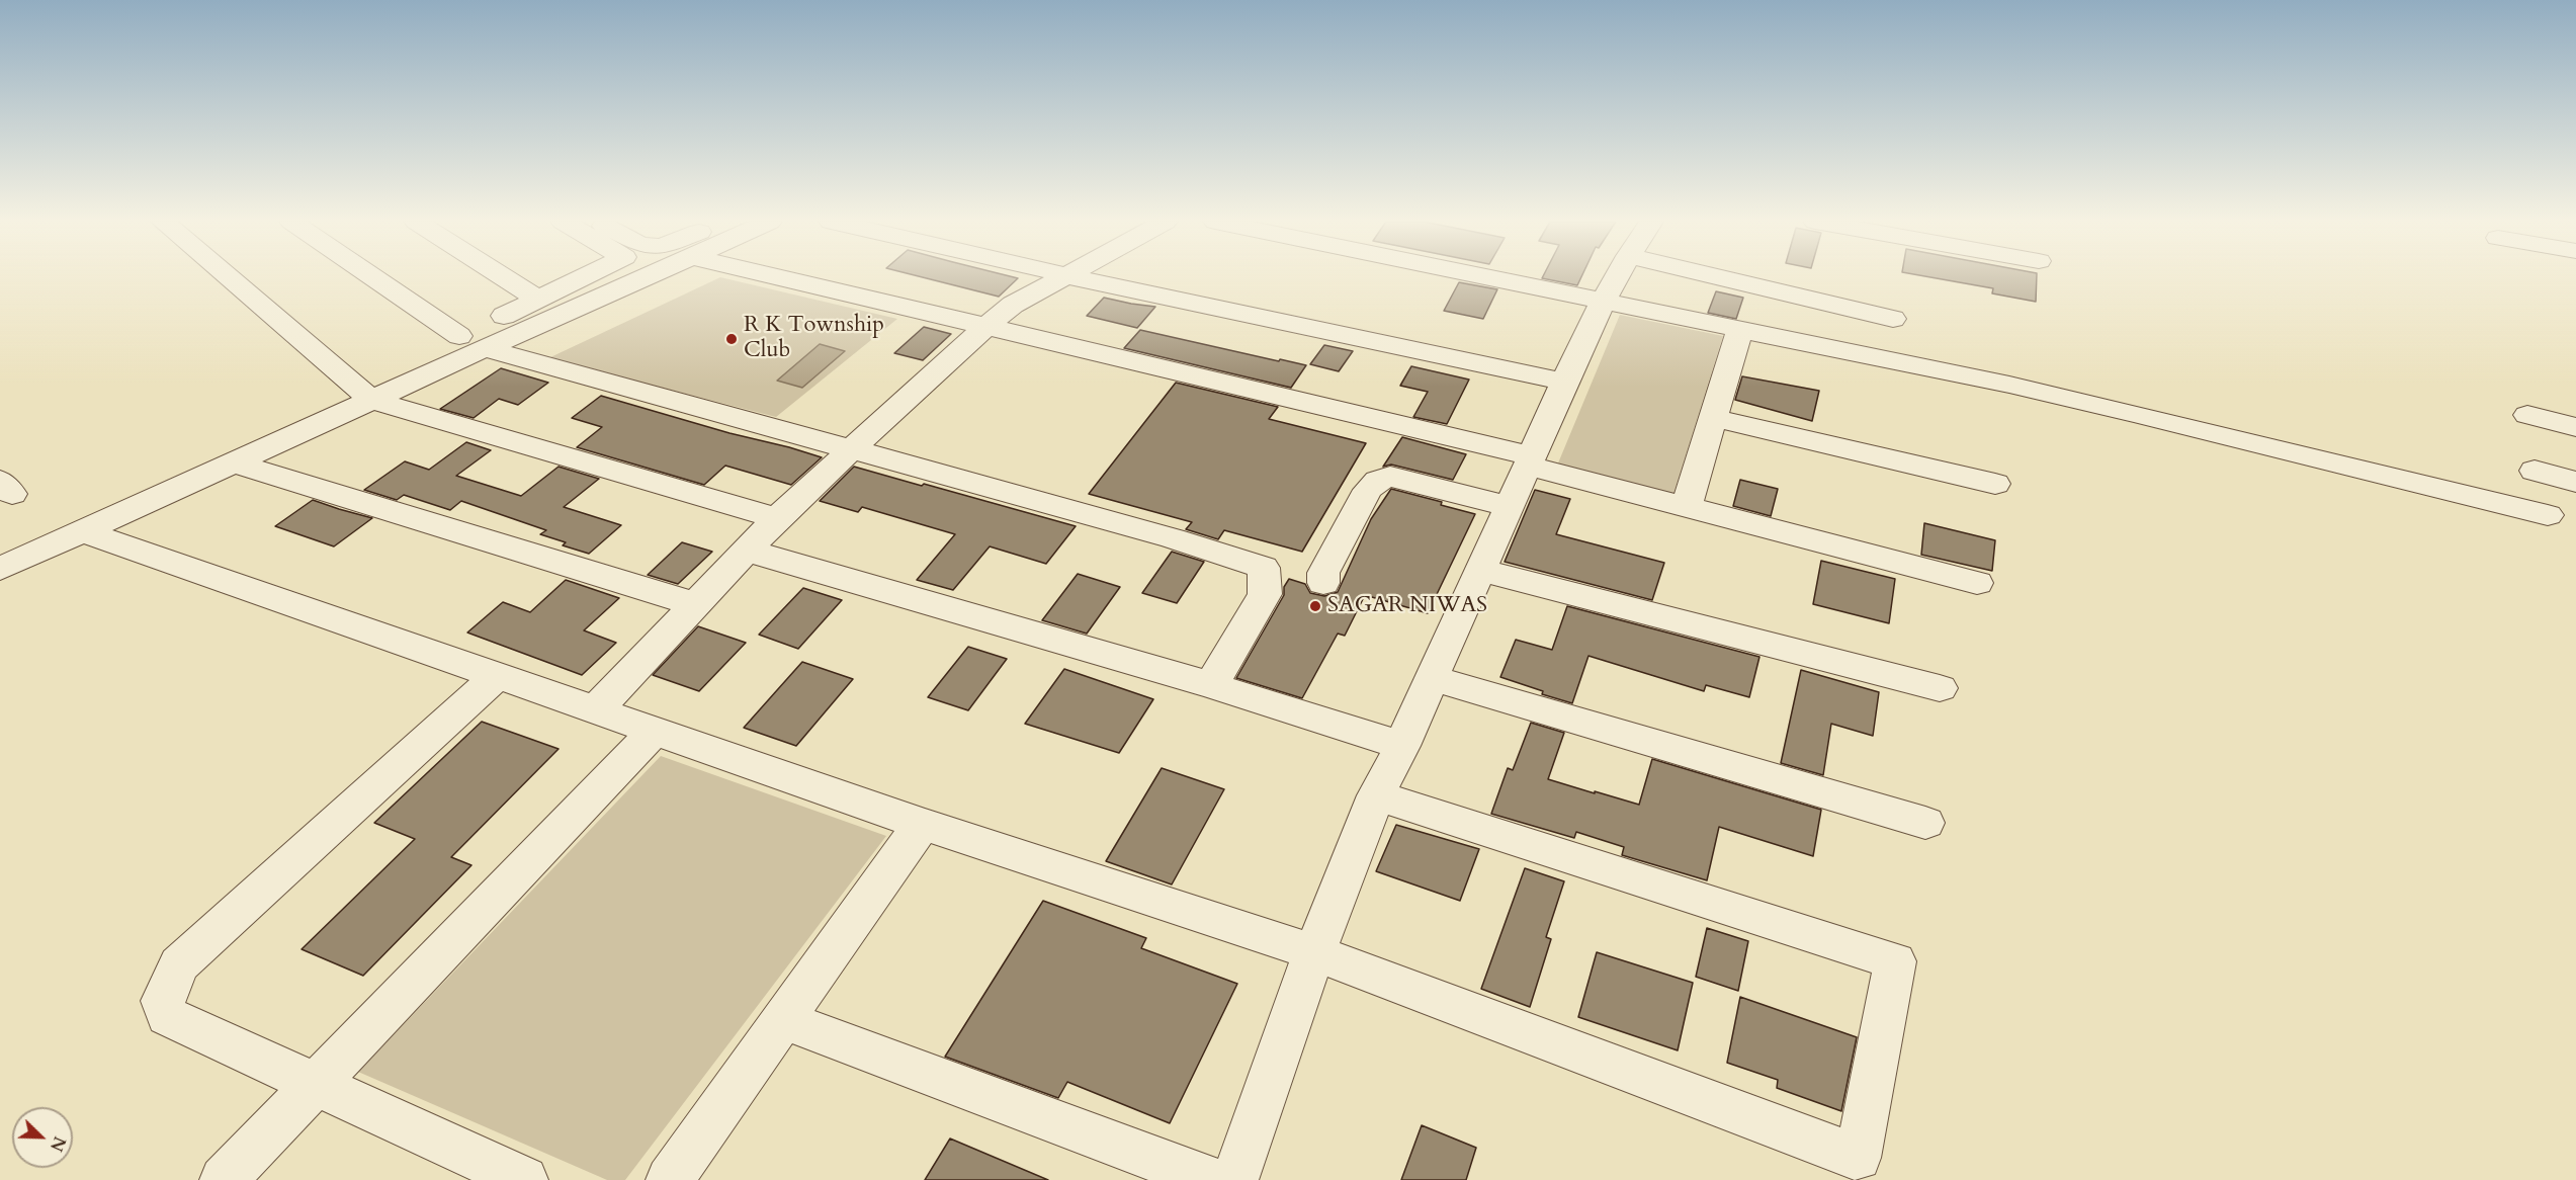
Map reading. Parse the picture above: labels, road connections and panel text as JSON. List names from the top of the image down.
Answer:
{
  "places": ["R K Township Club", "SAGAR NIWAS"],
  "north": "bottom right"
}
